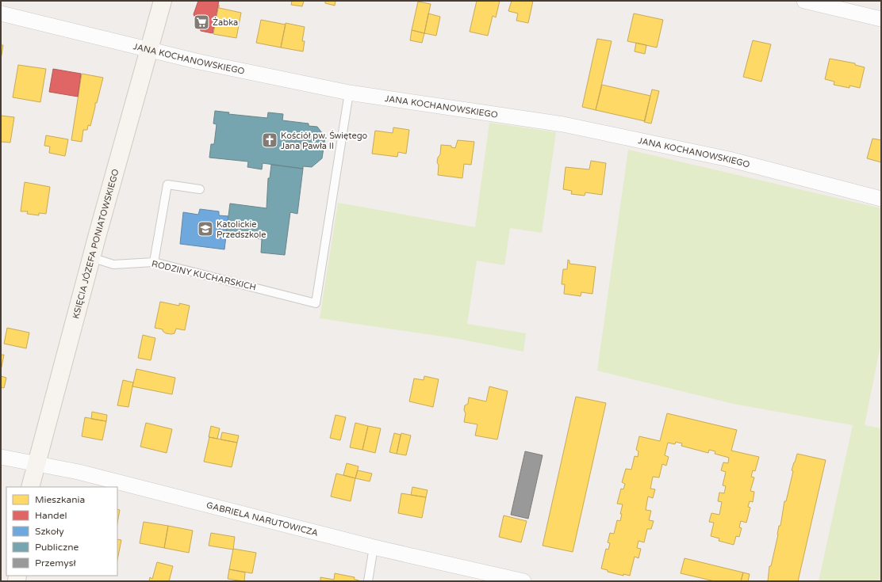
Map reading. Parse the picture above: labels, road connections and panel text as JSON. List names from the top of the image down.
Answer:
{
  "streets": {
    "street": ["JANA KOCHANOWSKIEGO", "KSIĘCIA JÓZEFA PONIATOWSKIEGO", "GABRIELA NARUTOWICZA"],
    "lane": ["RODZINY KUCHARSKICH"]
  },
  "crossings": [
    ["JANA KOCHANOWSKIEGO", "KSIĘCIA JÓZEFA PONIATOWSKIEGO"],
    ["JANA KOCHANOWSKIEGO", "RODZINY KUCHARSKICH"],
    ["KSIĘCIA JÓZEFA PONIATOWSKIEGO", "RODZINY KUCHARSKICH"],
    ["KSIĘCIA JÓZEFA PONIATOWSKIEGO", "GABRIELA NARUTOWICZA"]
  ],
  "places": {
    "supermarket": ["Żabka"],
    "church": ["Kościół pw. Świętego Jana Pawła II"],
    "school or university": ["Katolickie Przedszkole"]
  },
  "legend": [
    "Mieszkania",
    "Handel",
    "Szkoły",
    "Publiczne",
    "Przemysł"
  ]
}
